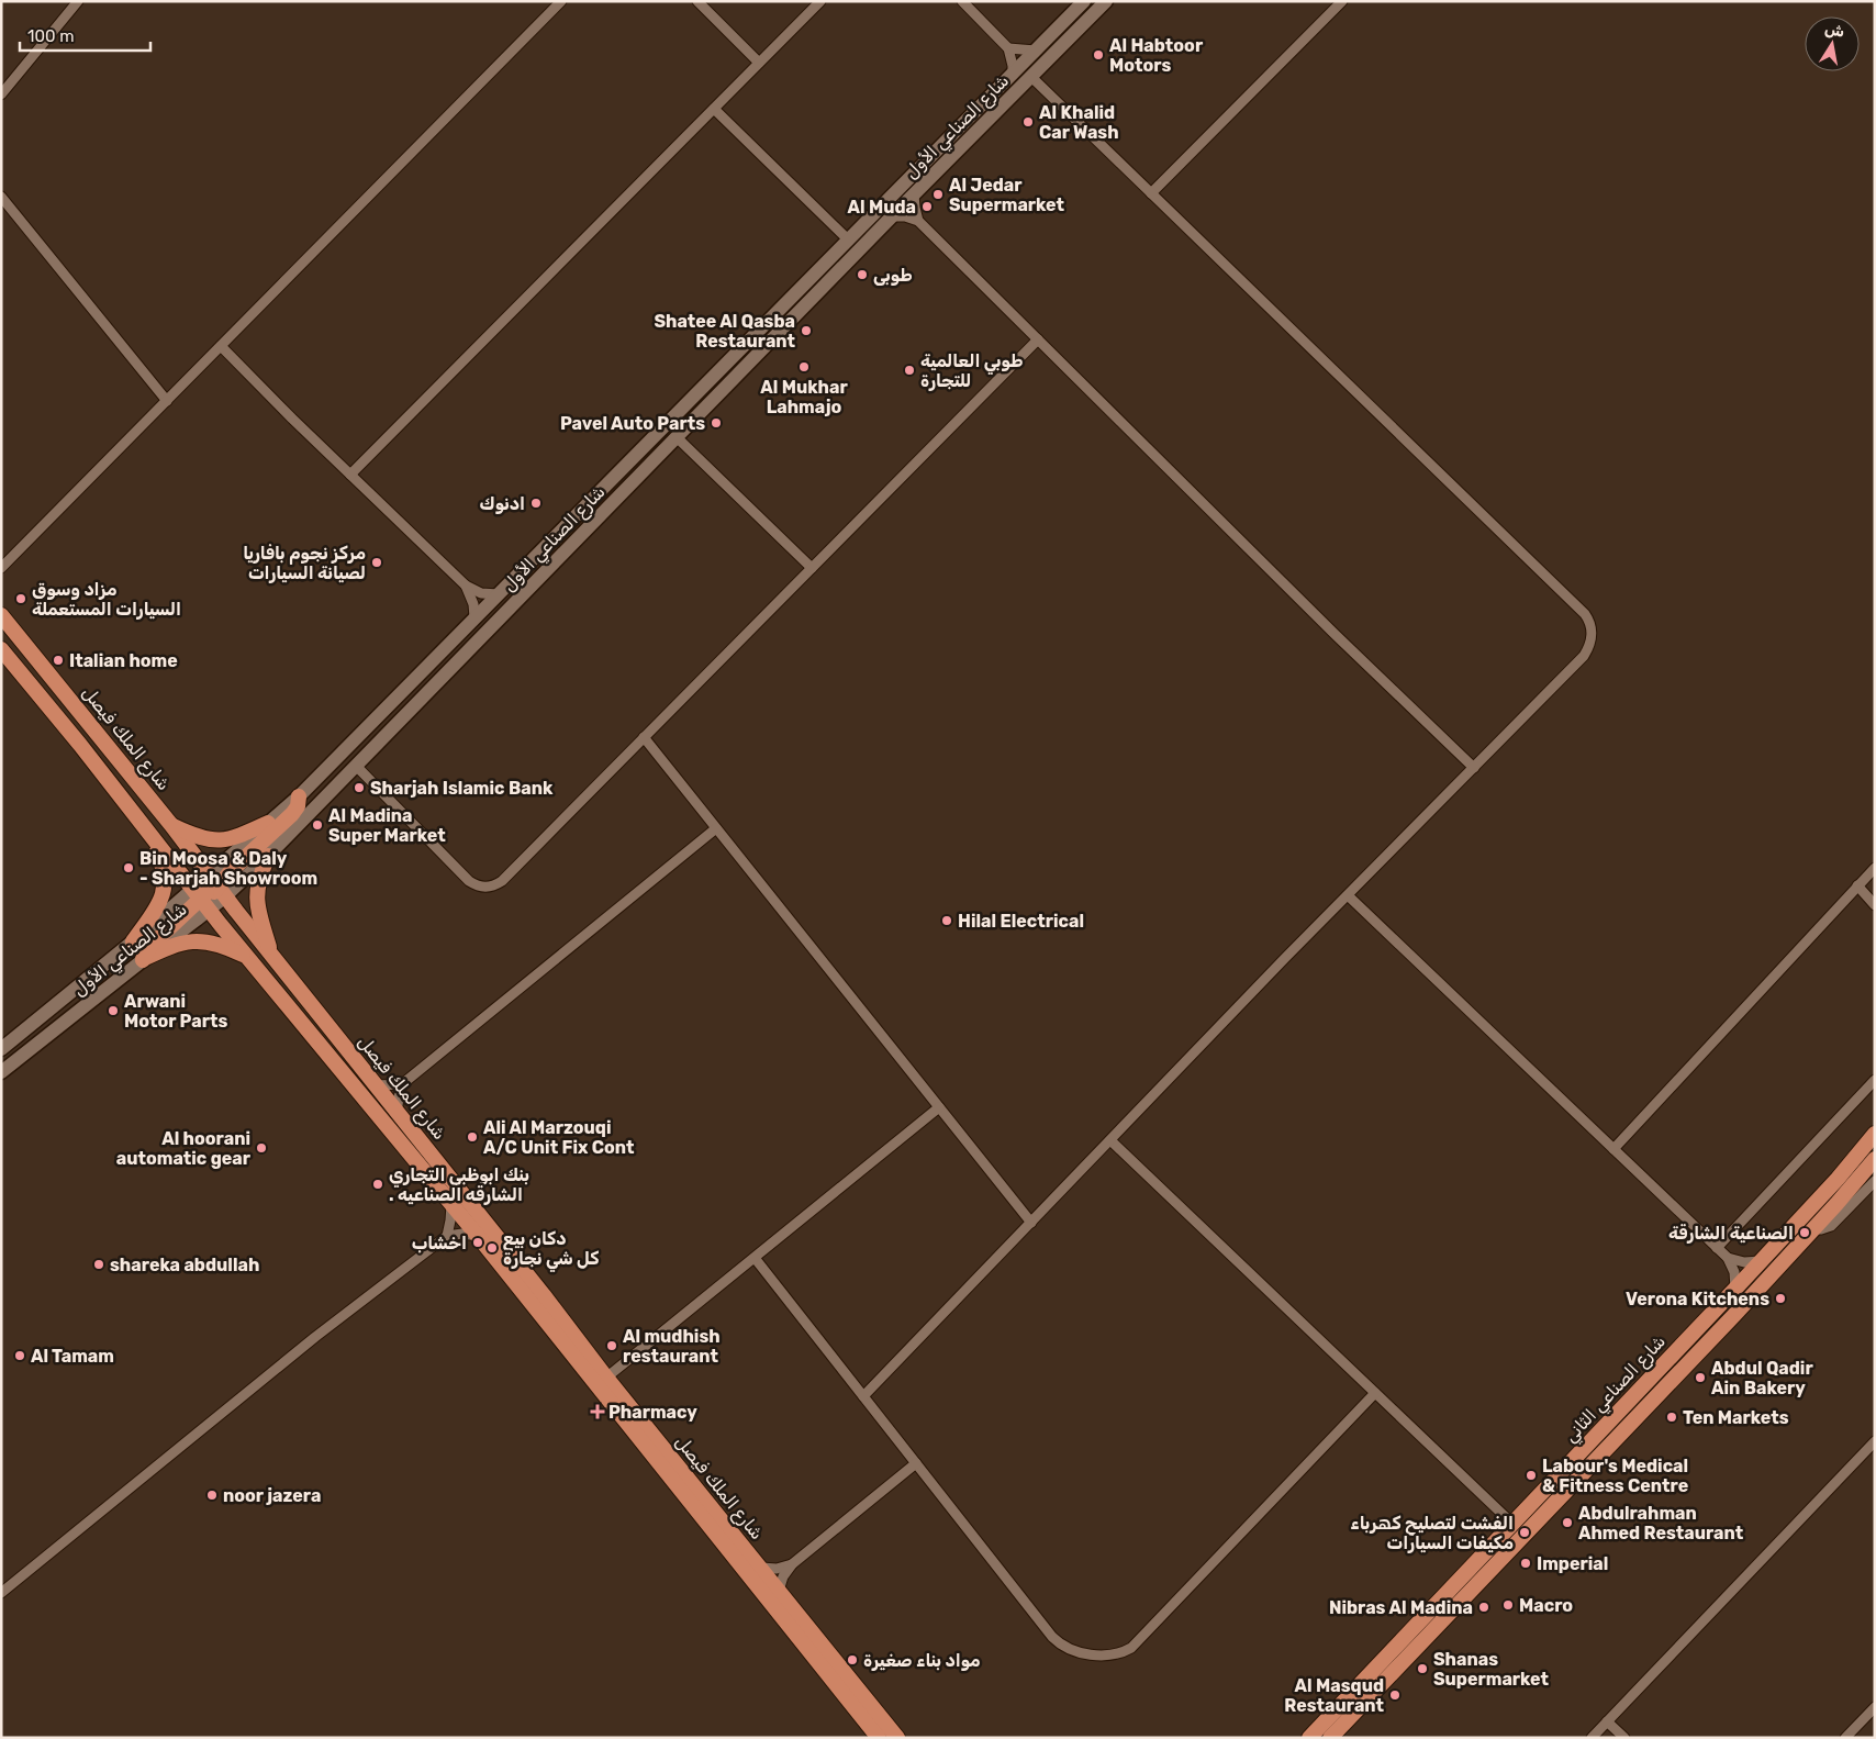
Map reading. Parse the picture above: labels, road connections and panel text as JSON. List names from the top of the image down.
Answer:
{
  "streets": {
    "main road": ["شارع الصناعي الأول", "شارع الملك فيصل", "شارع الصناعي الثاني"]
  },
  "crossings": [
    ["شارع الصناعي الأول", "شارع الملك فيصل"]
  ],
  "places": {
    "other": [
      "Al Habtoor Motors",
      "Al Khalid Car Wash",
      "Al Jedar Supermarket",
      "Al Muda",
      "طوبى",
      "Shatee Al Qasba Restaurant",
      "Al Mukhar Lahmajo",
      "طوبي العالمية للتجارة",
      "Pavel Auto Parts",
      "ادنوك",
      "مركز نجوم بافاريا لصيانة السيارات",
      "مزاد وسوق السيارات المستعملة",
      "Italian home",
      "Sharjah Islamic Bank",
      "Al Madina Super Market",
      "Bin Moosa & Daly - Sharjah Showroom",
      "Hilal Electrical",
      "Arwani Motor Parts",
      "Ali Al Marzouqi A/C Unit Fix Cont",
      "Al hoorani automatic gear",
      "بنك ابوظبي التجاري . الشارقه الصناعيه",
      "الصناعية الشارقة",
      "اخشاب",
      "دكان بيع كل شي نجارة",
      "shareka abdullah",
      "Verona Kitchens",
      "Al mudhish restaurant",
      "Al Tamam",
      "Abdul Qadir Ain Bakery",
      "Ten Markets",
      "Labour's Medical & Fitness Centre",
      "noor jazera",
      "Abdulrahman Ahmed Restaurant",
      "الفشت لتصلیح کھرباء مکیفات السیارات",
      "Imperial",
      "Macro",
      "Nibras Al Madina",
      "مواد بناء صغيرة",
      "Shanas Supermarket",
      "Al Masqud Restaurant"
    ],
    "health": ["Pharmacy"]
  },
  "scale_bar": "100 m",
  "north": "top"
}
